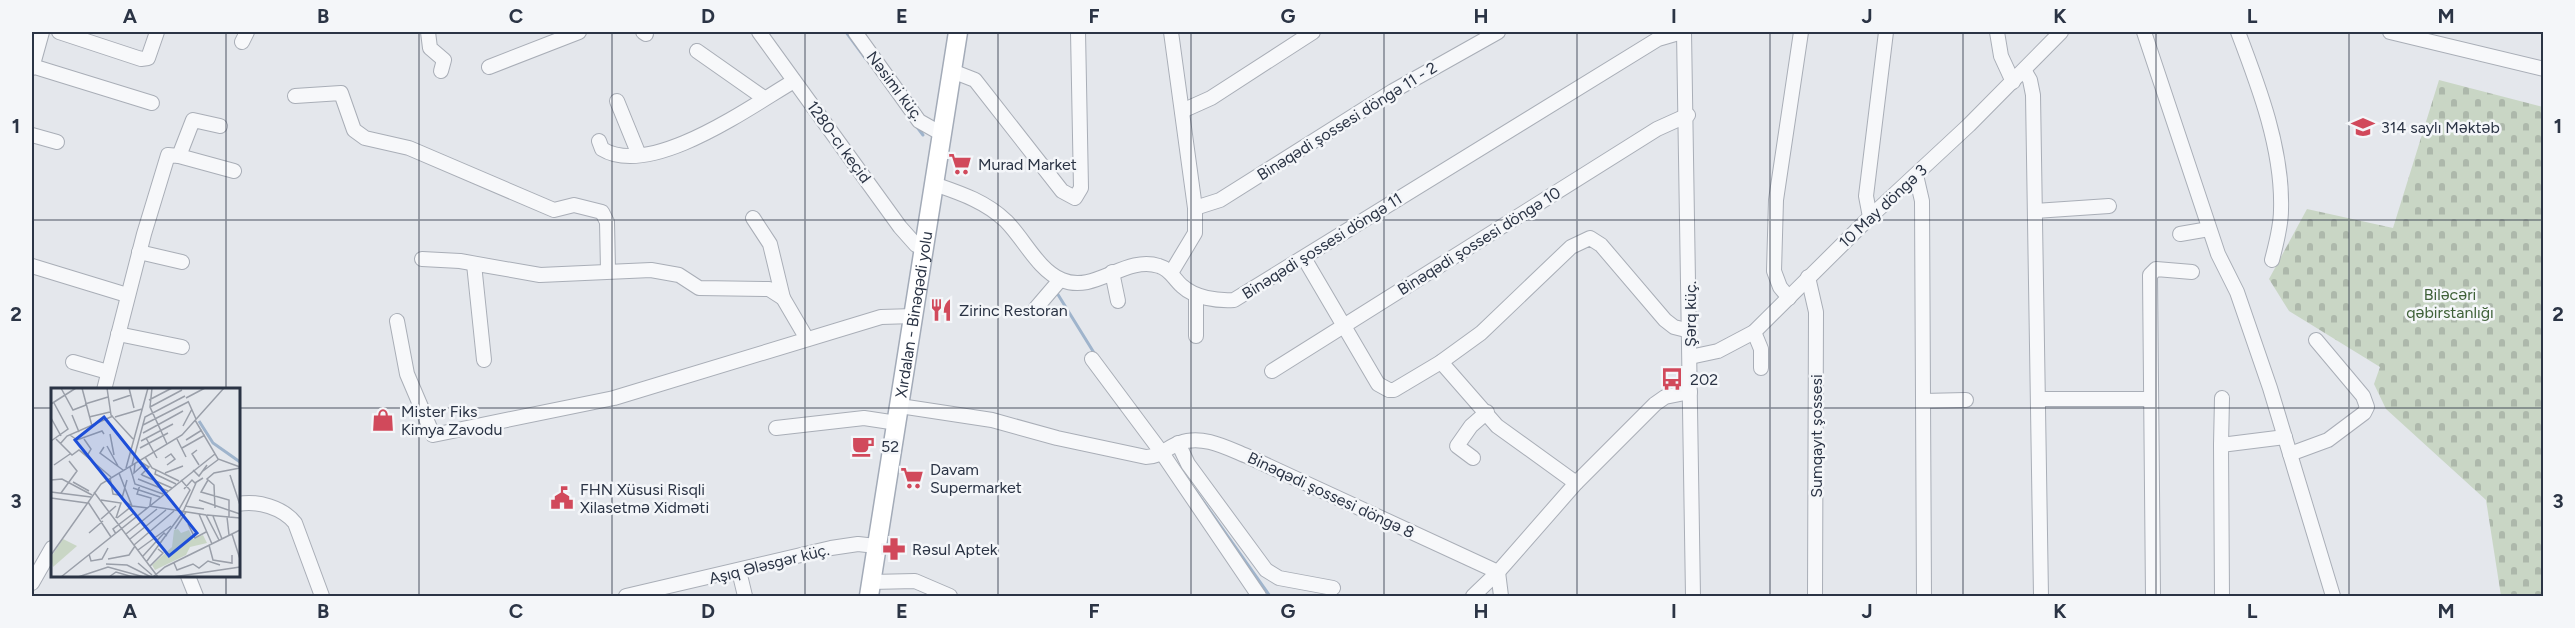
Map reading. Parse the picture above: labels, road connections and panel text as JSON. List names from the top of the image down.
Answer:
{
  "streets": {
    "main road": ["Xırdalan - Binəqədi yolu"],
    "street": [
      "Nəsimi küç.",
      "Binəqədi şossesi döngə 11 - 2",
      "1280-cı keçid",
      "10 May döngə 3",
      "Binəqədi şossesi döngə 10",
      "Binəqədi şossesi döngə 11",
      "Şərq küç.",
      "Sumqayıt şossesi",
      "Binəqədi şossesi döngə 8",
      "Aşıq Ələsgər küç."
    ]
  },
  "crossings": [
    ["Nəsimi küç.", "Xırdalan - Binəqədi yolu"],
    ["1280-cı keçid", "Xırdalan - Binəqədi yolu"],
    ["10 May döngə 3", "Şərq küç."],
    ["10 May döngə 3", "Sumqayıt şossesi"],
    ["Binəqədi şossesi döngə 10", "Şərq küç."],
    ["Binəqədi şossesi döngə 11", "Şərq küç."],
    ["Xırdalan - Binəqədi yolu", "Binəqədi şossesi döngə 8"],
    ["Xırdalan - Binəqədi yolu", "Aşıq Ələsgər küç."]
  ],
  "parks": ["Biləcəri qəbirstanlığı"],
  "places": {
    "school or university": ["314 saylı Məktəb"],
    "supermarket": ["Murad Market", "Davam Supermarket"],
    "restaurant": ["Zirinc Restoran"],
    "bus stop": ["202"],
    "shop": ["Mister Fiks Kimya Zavodu"],
    "cafe": ["52"],
    "public building": ["FHN Xüsusi Risqli Xilasetmə Xidməti"],
    "pharmacy": ["Rəsul Aptek"]
  },
  "grid": {
    "columns": [
      "A",
      "B",
      "C",
      "D",
      "E",
      "F",
      "G",
      "H",
      "I",
      "J",
      "K",
      "L",
      "M"
    ],
    "rows": ["1", "2", "3"]
  }
}
